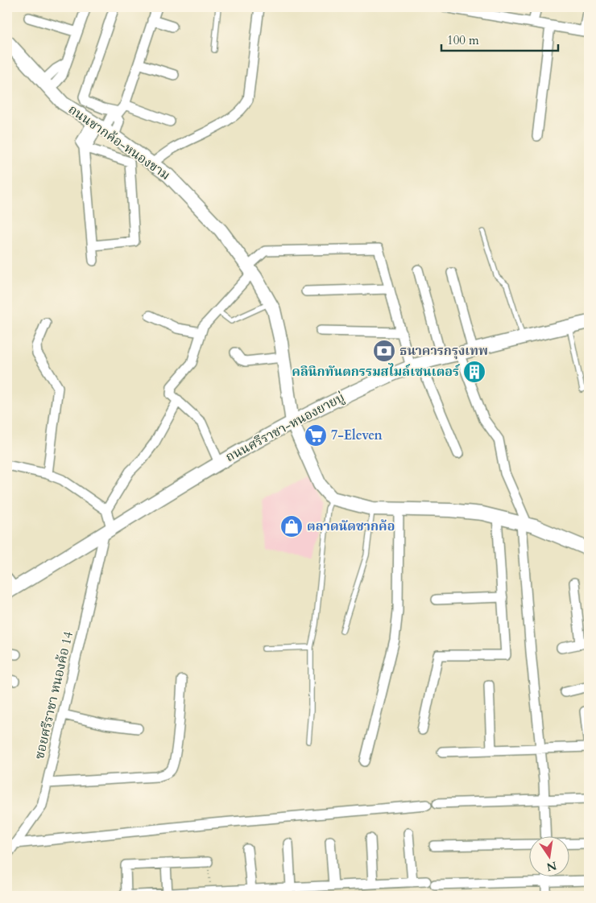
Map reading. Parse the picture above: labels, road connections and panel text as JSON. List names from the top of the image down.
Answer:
{
  "streets": {
    "street": ["ถนนชากค้อ-หนองขาม", "ถนนศรีราชา-หนองยายบู่", "ซอยศรีราชา หนองค้อ 14"]
  },
  "crossings": [
    ["ถนนชากค้อ-หนองขาม", "ถนนศรีราชา-หนองยายบู่"],
    ["ถนนศรีราชา-หนองยายบู่", "ซอยศรีราชา หนองค้อ 14"]
  ],
  "places": {
    "bank": ["ธนาคารกรุงเทพ"],
    "building": ["คลินิกทันตกรรมสไมล์เซนเตอร์"],
    "supermarket": ["7-Eleven"],
    "shop": ["ตลาดนัดชากค้อ"]
  },
  "scale_bar": "100 m",
  "north": "bottom"
}
